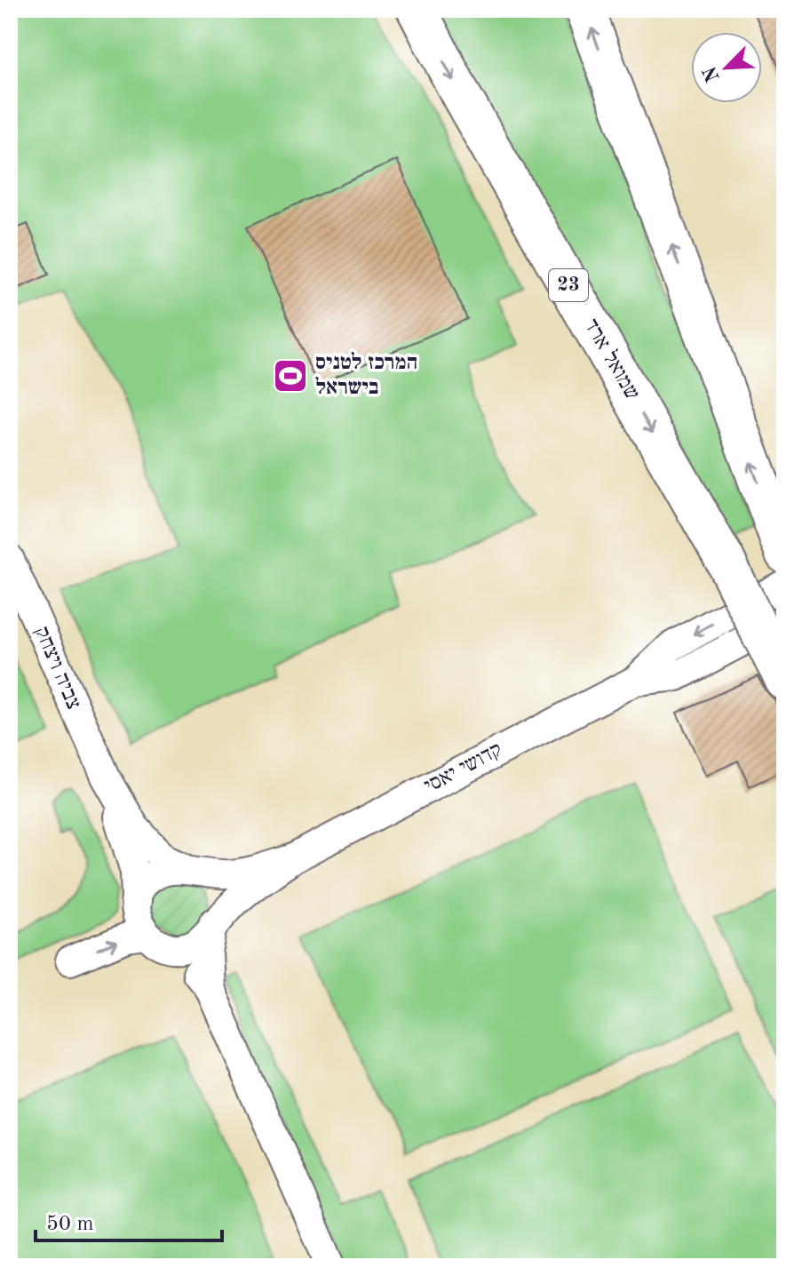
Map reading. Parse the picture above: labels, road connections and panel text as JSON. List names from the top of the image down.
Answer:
{
  "streets": {
    "highway": ["23", "שמואל ארד"],
    "street": ["צביה ויצחק", "קדושי יאסי"]
  },
  "crossings": [
    ["צביה ויצחק", "קדושי יאסי"]
  ],
  "places": {
    "sports": ["המרכז לטניס בישראל"]
  },
  "scale_bar": "50 m",
  "north": "bottom left"
}
